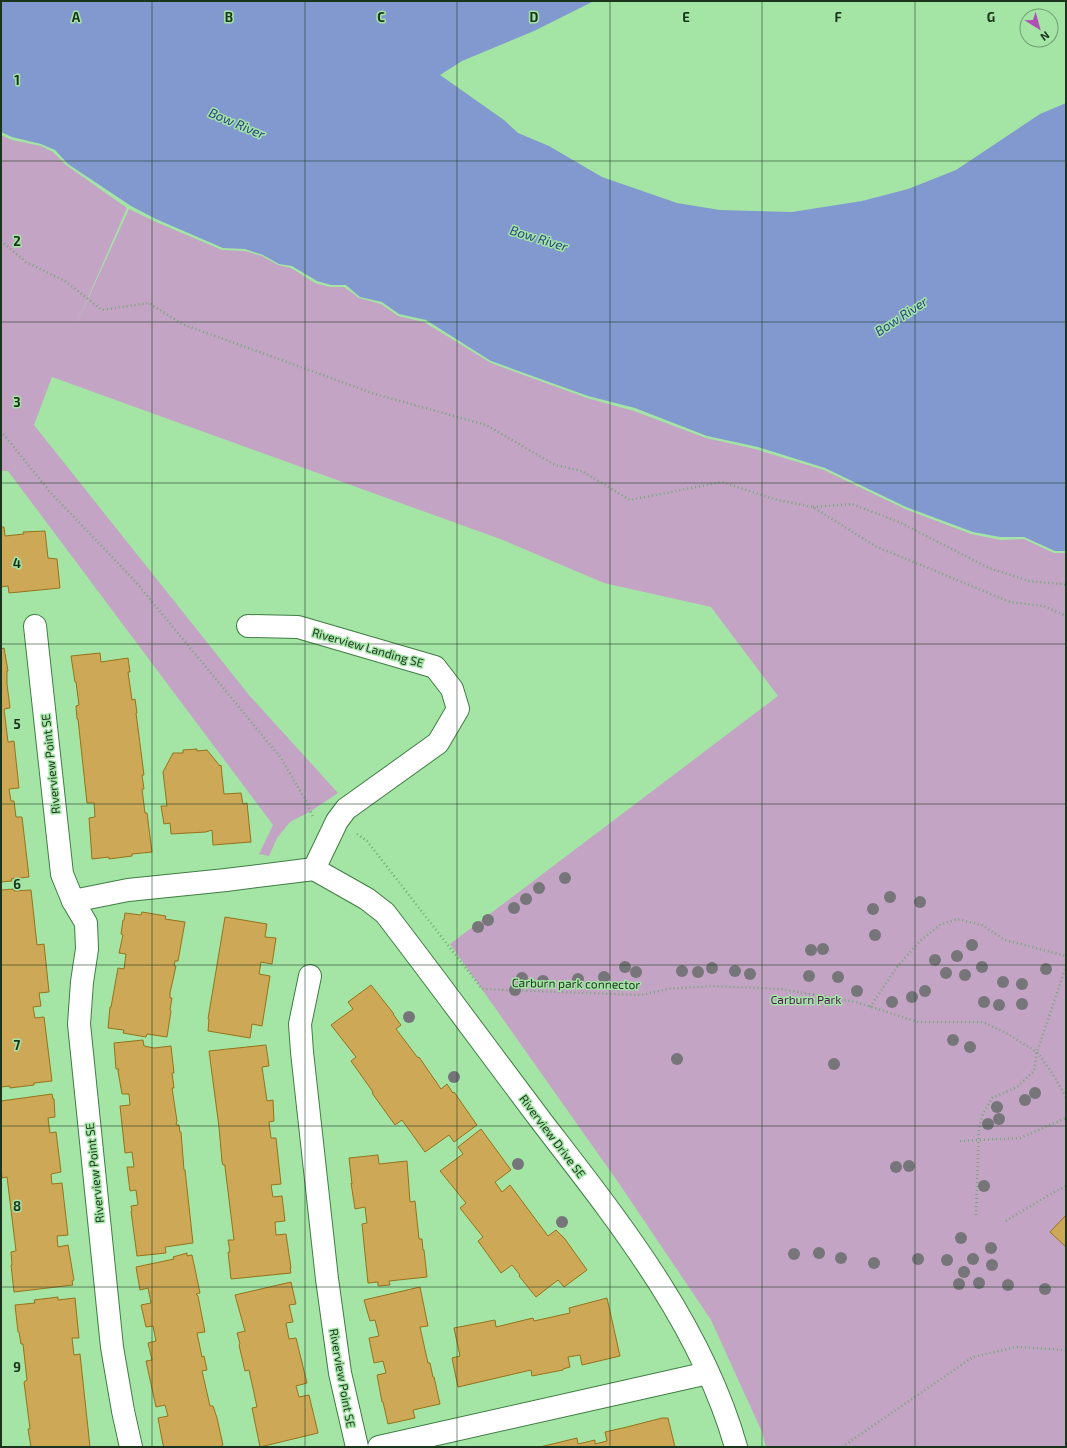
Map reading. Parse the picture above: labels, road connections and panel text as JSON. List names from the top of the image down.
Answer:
{
  "streets": {
    "street": ["Riverview Landing SE", "Riverview Point SE", "Riverview Drive SE"],
    "path": ["Carburn park connector"]
  },
  "crossings": [
    ["Riverview Landing SE", "Riverview Drive SE"]
  ],
  "water": ["Bow River"],
  "parks": ["Carburn Park"],
  "north": "bottom right",
  "grid": {
    "columns": [
      "A",
      "B",
      "C",
      "D",
      "E",
      "F",
      "G"
    ],
    "rows": [
      "1",
      "2",
      "3",
      "4",
      "5",
      "6",
      "7",
      "8",
      "9"
    ]
  }
}
